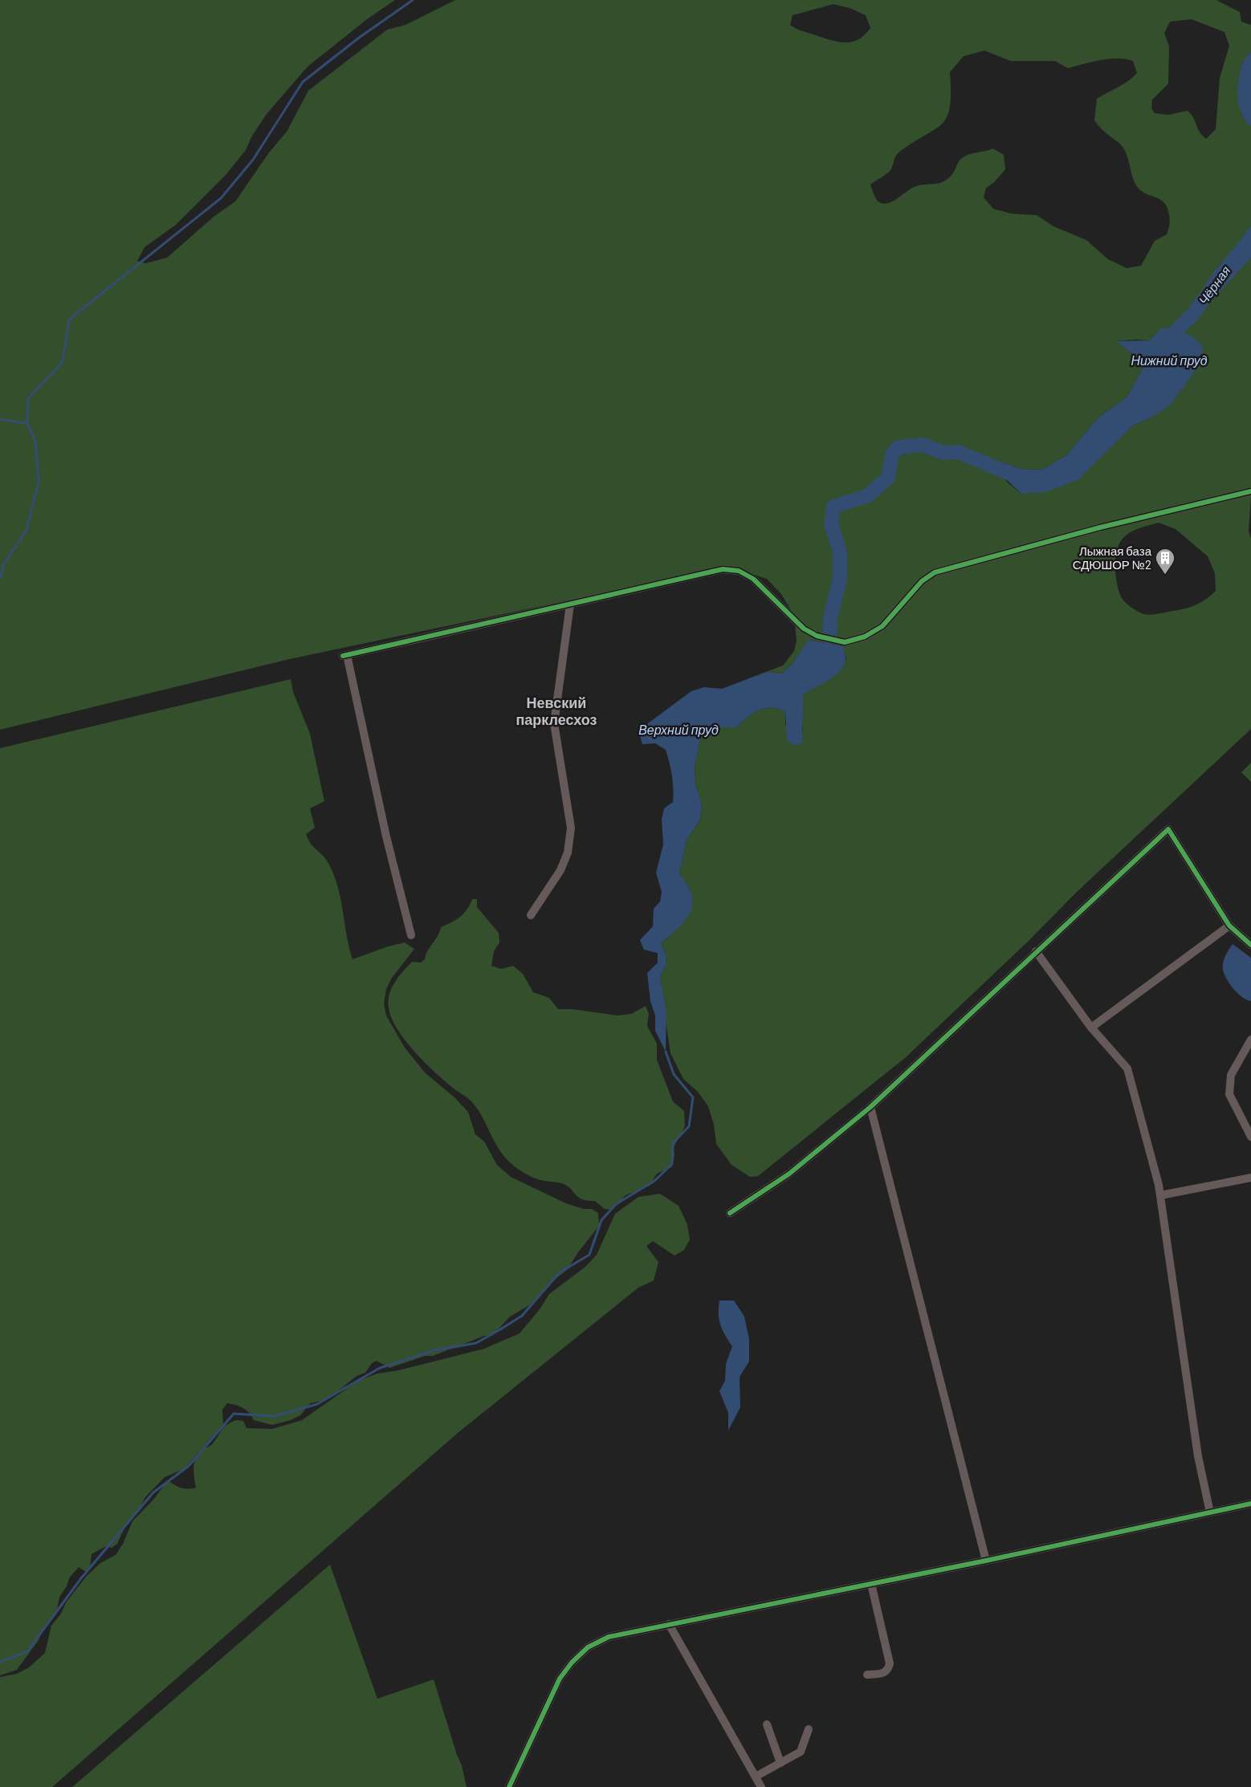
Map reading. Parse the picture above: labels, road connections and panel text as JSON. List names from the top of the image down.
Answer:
{
  "districts": ["Невский парклесхоз"],
  "water": ["Чёрная", "Нижний пруд", "Верхний пруд"],
  "places": {
    "building": ["Лыжная база СДЮШОР №2"]
  }
}
